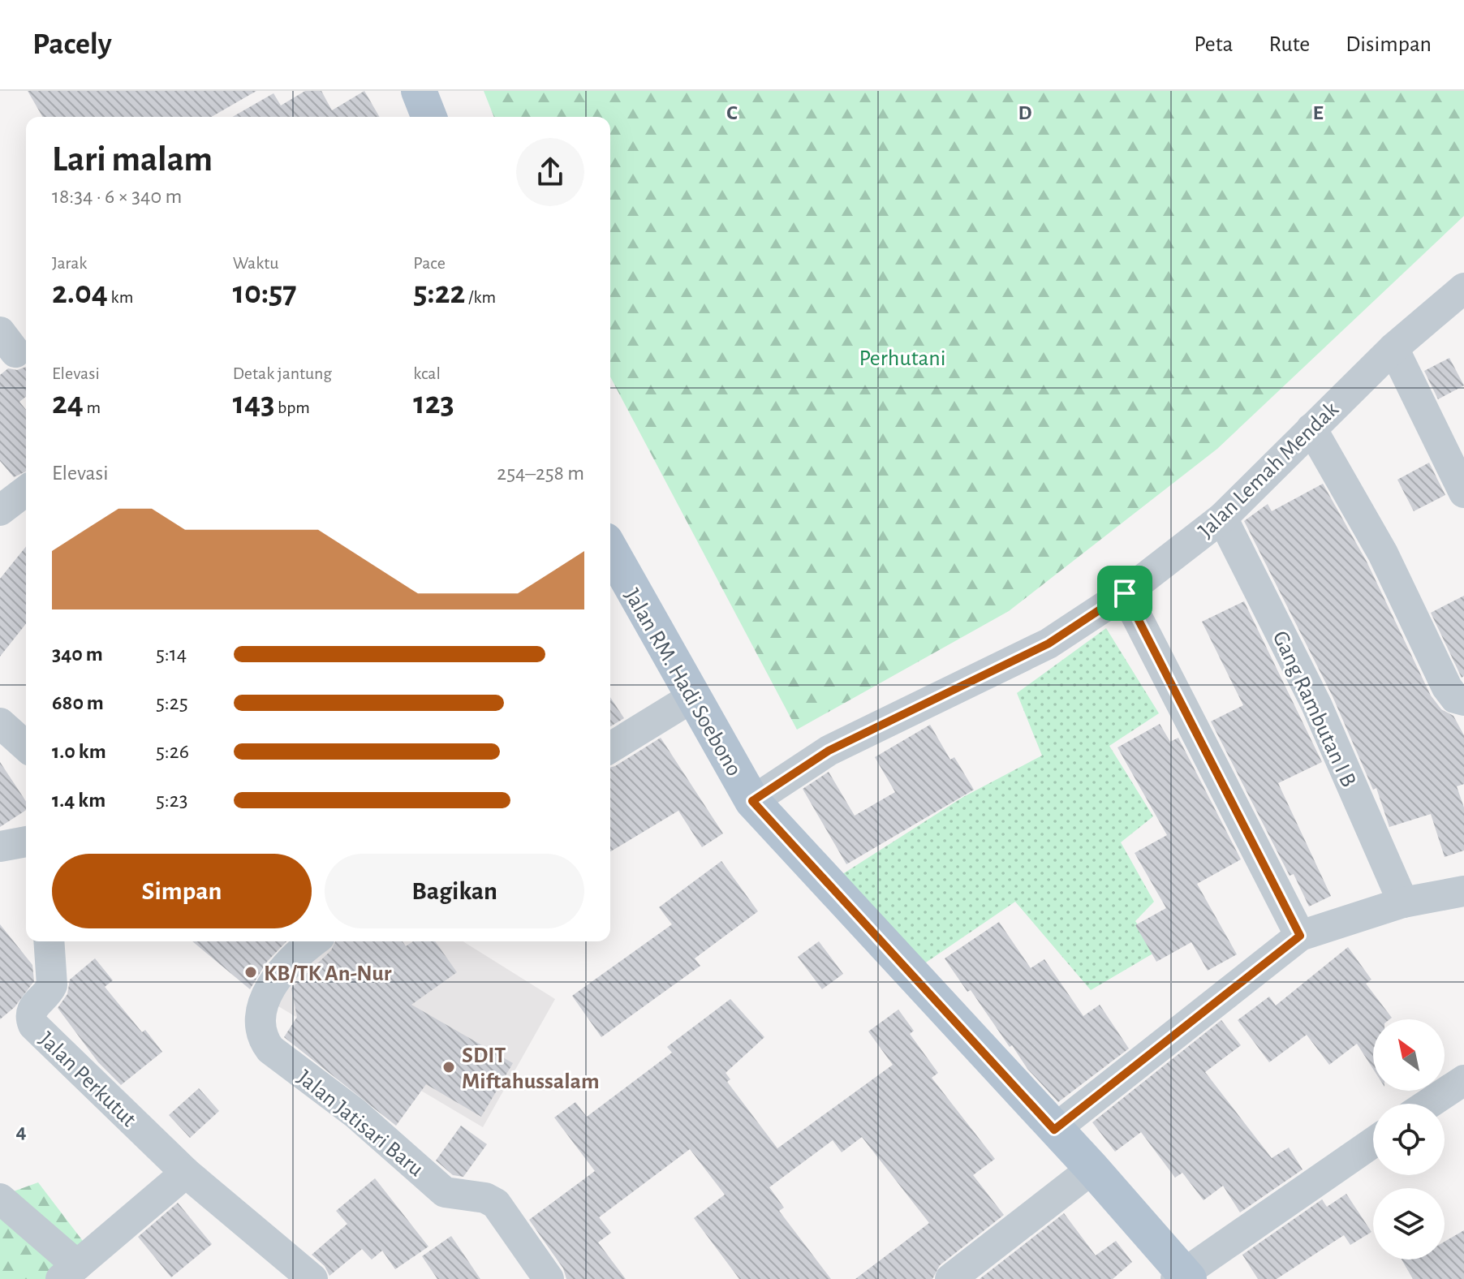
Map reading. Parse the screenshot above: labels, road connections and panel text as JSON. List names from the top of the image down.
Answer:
{
  "streets": {
    "main road": ["Jalan RM. Hadi Soebono"],
    "street": [
      "Jalan Lemah Mendak",
      "Gang Rambutan I B",
      "Jalan Perkutut",
      "Jalan Jatisari Baru"
    ]
  },
  "crossings": [
    ["Jalan Lemah Mendak", "Jalan RM. Hadi Soebono"],
    ["Jalan Lemah Mendak", "Gang Rambutan I B"]
  ],
  "parks": ["Perhutani"],
  "places": ["KB/TK An-Nur", "SDIT Miftahussalam"],
  "north": "top left",
  "page": {
    "header": "Pacely",
    "nav": ["Peta", "Rute", "Disimpan"],
    "heading": ["Lari malam", "18:34 · 6 × 340 m"],
    "stats": [
      ["Jarak", "2.04 km"],
      ["Waktu", "10:57"],
      ["Pace", "5:22 /km"],
      ["Elevasi", "24 m"],
      ["Detak jantung", "143 bpm"],
      ["kcal", "123"]
    ],
    "chart": ["Elevasi", "254–258 m"],
    "list": [
      {
        "name": "340 m",
        "note": "5:14"
      },
      {
        "name": "680 m",
        "note": "5:25"
      },
      {
        "name": "1.0 km",
        "note": "5:26"
      },
      {
        "name": "1.4 km",
        "note": "5:23"
      }
    ],
    "buttons": ["Simpan", "Bagikan"]
  },
  "grid": {
    "columns": ["C", "D", "E"],
    "rows": ["4"]
  }
}
